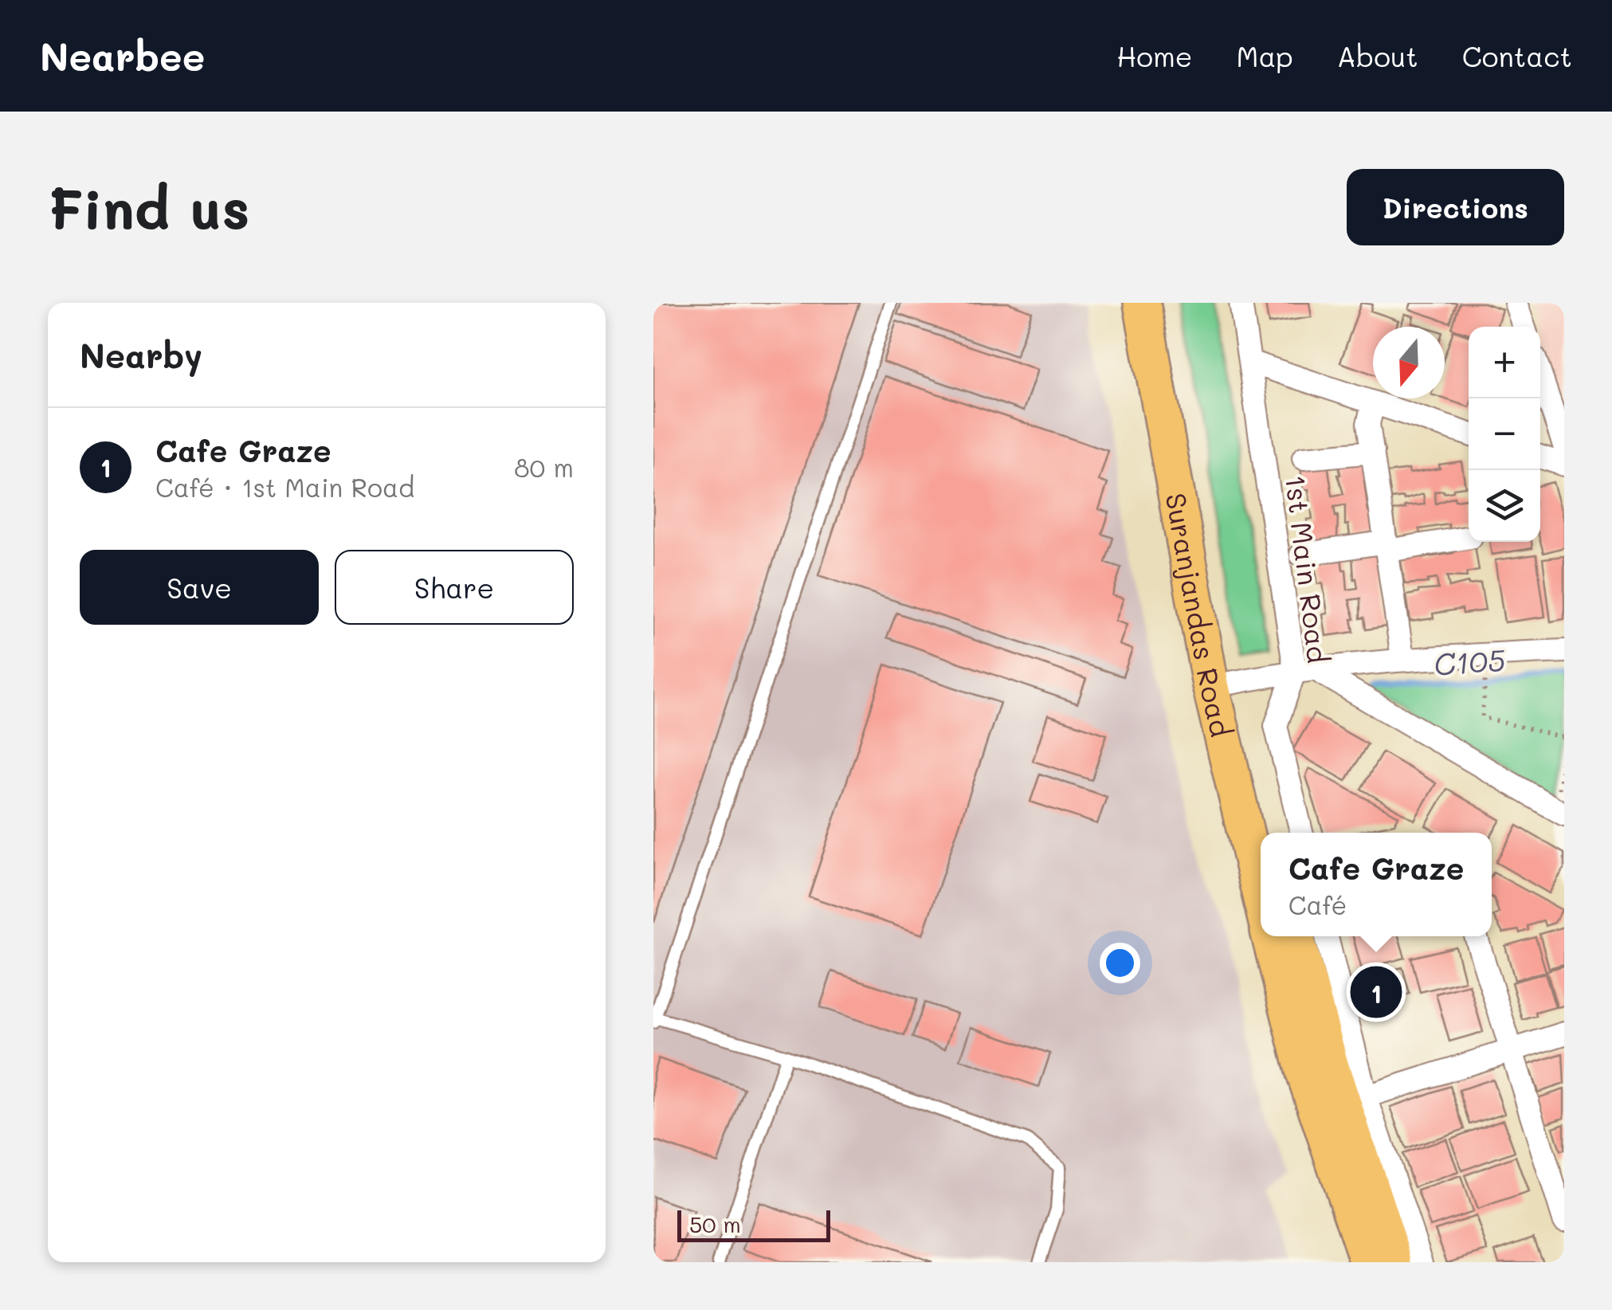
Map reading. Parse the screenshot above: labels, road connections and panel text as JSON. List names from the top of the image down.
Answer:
{
  "streets": {
    "main road": ["Suranjandas Road"],
    "street": ["1st Main Road"]
  },
  "water": ["C105"],
  "scale_bar": "50 m",
  "north": "bottom",
  "page": {
    "header": "Nearbee",
    "nav": [
      "Home",
      "Map",
      "About",
      "Contact"
    ],
    "buttons": [
      "Directions",
      ["Save", "Share"]
    ],
    "title": "Find us",
    "heading": "Nearby",
    "map_buttons": ["+", "−"],
    "list": [
      {
        "mark": "1",
        "name": "Cafe Graze",
        "note": "Café · 1st Main Road",
        "value": "80 m"
      }
    ],
    "popup": ["Cafe Graze", "Café"],
    "pins": "1",
    "scale": "50 m"
  }
}
